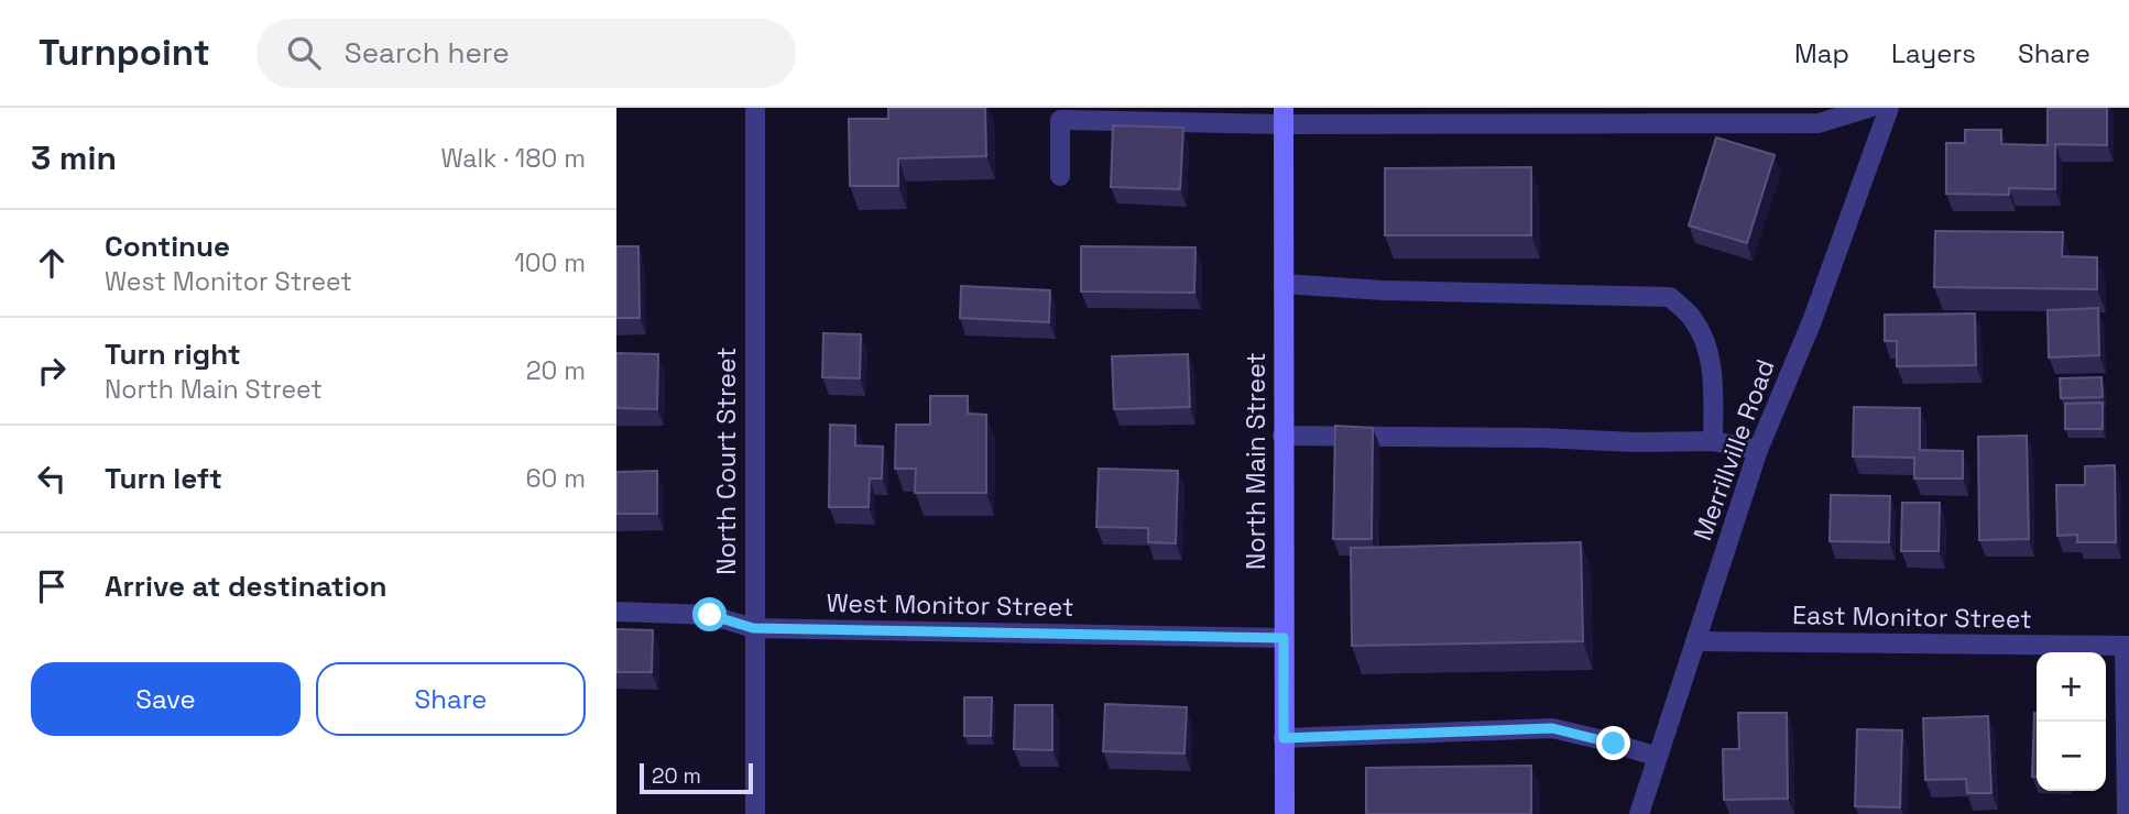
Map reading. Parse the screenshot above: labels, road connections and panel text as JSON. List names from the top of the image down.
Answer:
{
  "streets": {
    "main road": ["North Main Street"],
    "street": [
      "Merrillville Road",
      "North Court Street",
      "West Monitor Street",
      "East Monitor Street"
    ]
  },
  "crossings": [
    ["Merrillville Road", "East Monitor Street"],
    ["North Court Street", "West Monitor Street"],
    ["North Main Street", "West Monitor Street"]
  ],
  "scale_bar": "20 m",
  "page": {
    "header": "Turnpoint",
    "search": "Search here",
    "nav": ["Map", "Layers", "Share"],
    "heading": ["3 min", "Walk · 180 m"],
    "list": [
      ["Continue", "West Monitor Street", "100 m"],
      ["Turn right", "North Main Street", "20 m"],
      ["Turn left", "60 m"],
      "Arrive at destination"
    ],
    "buttons": ["Save", "Share"],
    "map_buttons": ["+", "−"],
    "scale": "20 m"
  }
}
